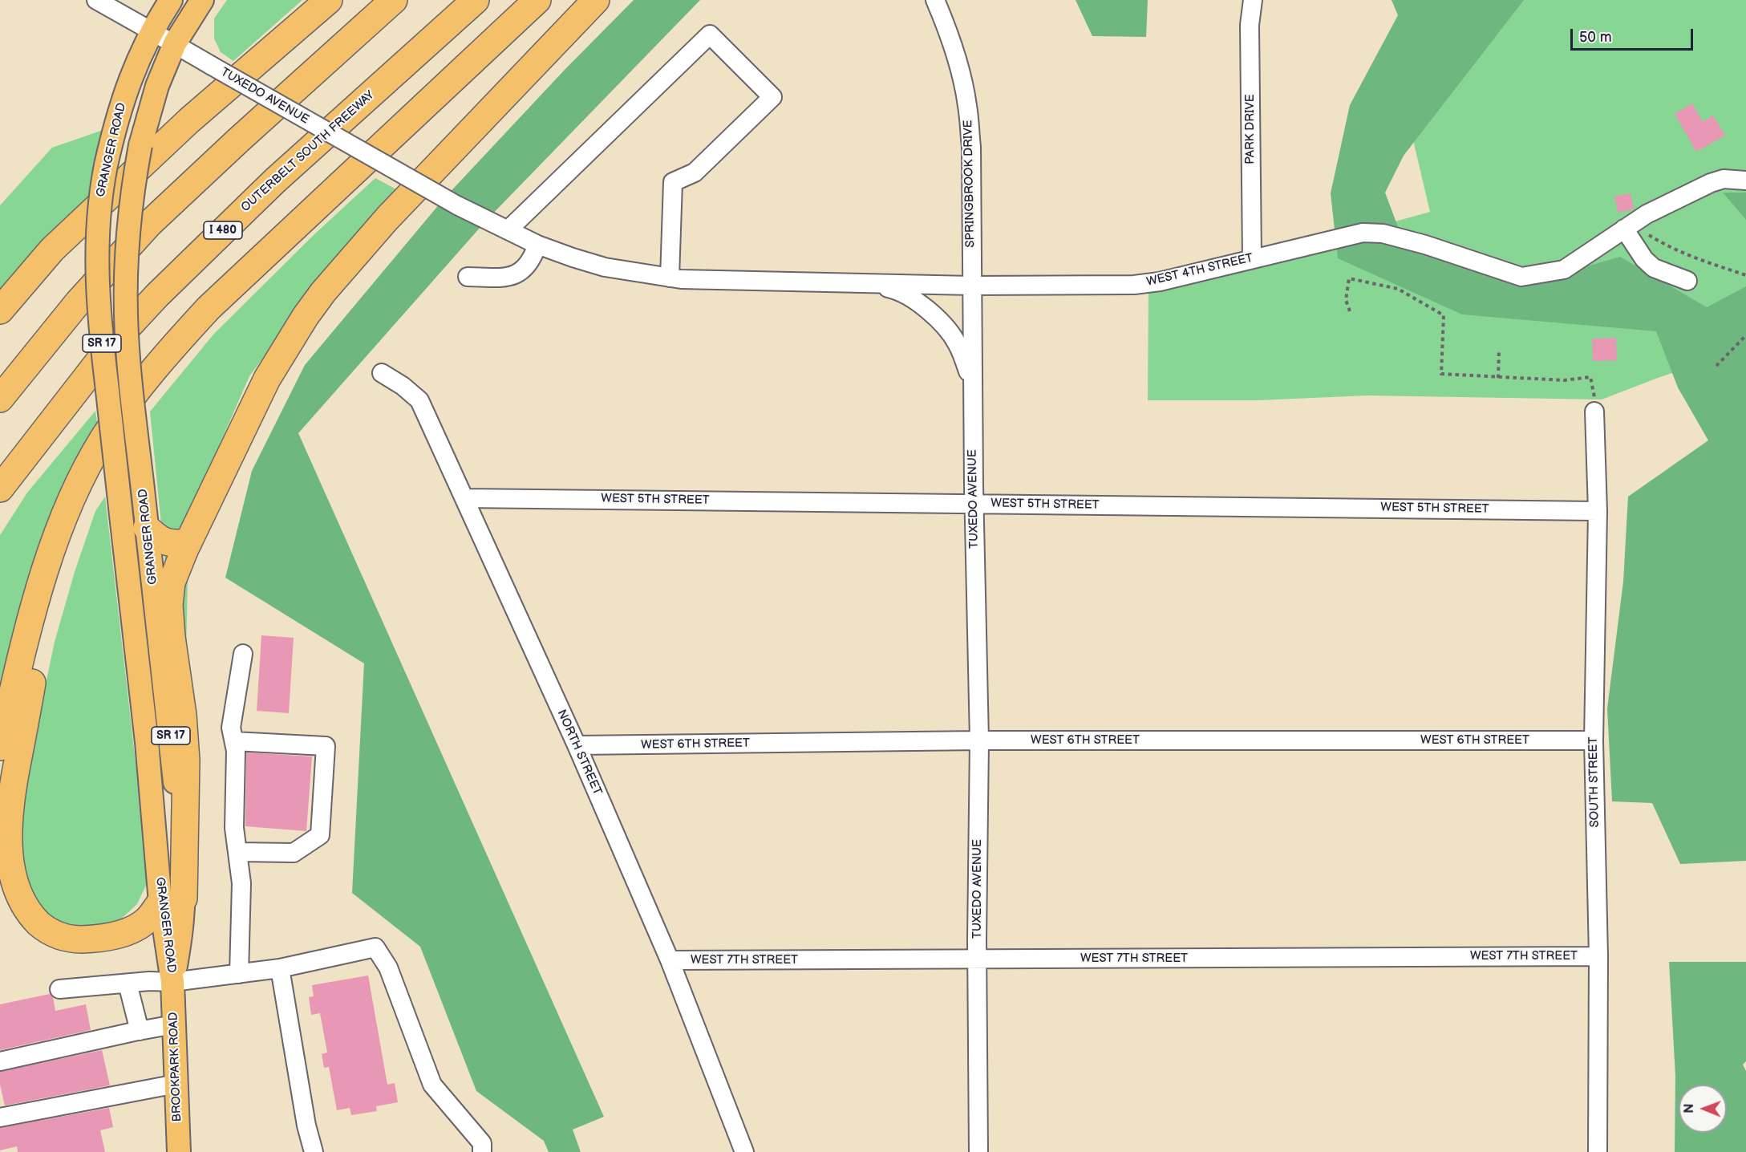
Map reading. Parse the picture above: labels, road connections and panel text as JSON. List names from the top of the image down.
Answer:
{
  "streets": {
    "highway": ["OUTERBELT SOUTH FREEWAY", "I 480"],
    "main road": ["GRANGER ROAD", "SR 17", "BROOKPARK ROAD"],
    "street": [
      "TUXEDO AVENUE",
      "PARK DRIVE",
      "SPRINGBROOK DRIVE",
      "WEST 4TH STREET",
      "WEST 5TH STREET",
      "WEST 6TH STREET",
      "NORTH STREET",
      "SOUTH STREET",
      "WEST 7TH STREET"
    ]
  },
  "crossings": [
    ["TUXEDO AVENUE", "GRANGER ROAD"],
    ["TUXEDO AVENUE", "SPRINGBROOK DRIVE"],
    ["TUXEDO AVENUE", "WEST 4TH STREET"],
    ["TUXEDO AVENUE", "WEST 5TH STREET"],
    ["TUXEDO AVENUE", "WEST 6TH STREET"],
    ["TUXEDO AVENUE", "WEST 7TH STREET"],
    ["PARK DRIVE", "WEST 4TH STREET"],
    ["GRANGER ROAD", "BROOKPARK ROAD"],
    ["SPRINGBROOK DRIVE", "WEST 4TH STREET"],
    ["WEST 5TH STREET", "NORTH STREET"],
    ["WEST 5TH STREET", "SOUTH STREET"],
    ["WEST 6TH STREET", "NORTH STREET"],
    ["WEST 6TH STREET", "SOUTH STREET"],
    ["NORTH STREET", "WEST 7TH STREET"],
    ["SOUTH STREET", "WEST 7TH STREET"]
  ],
  "scale_bar": "50 m",
  "north": "left"
}
